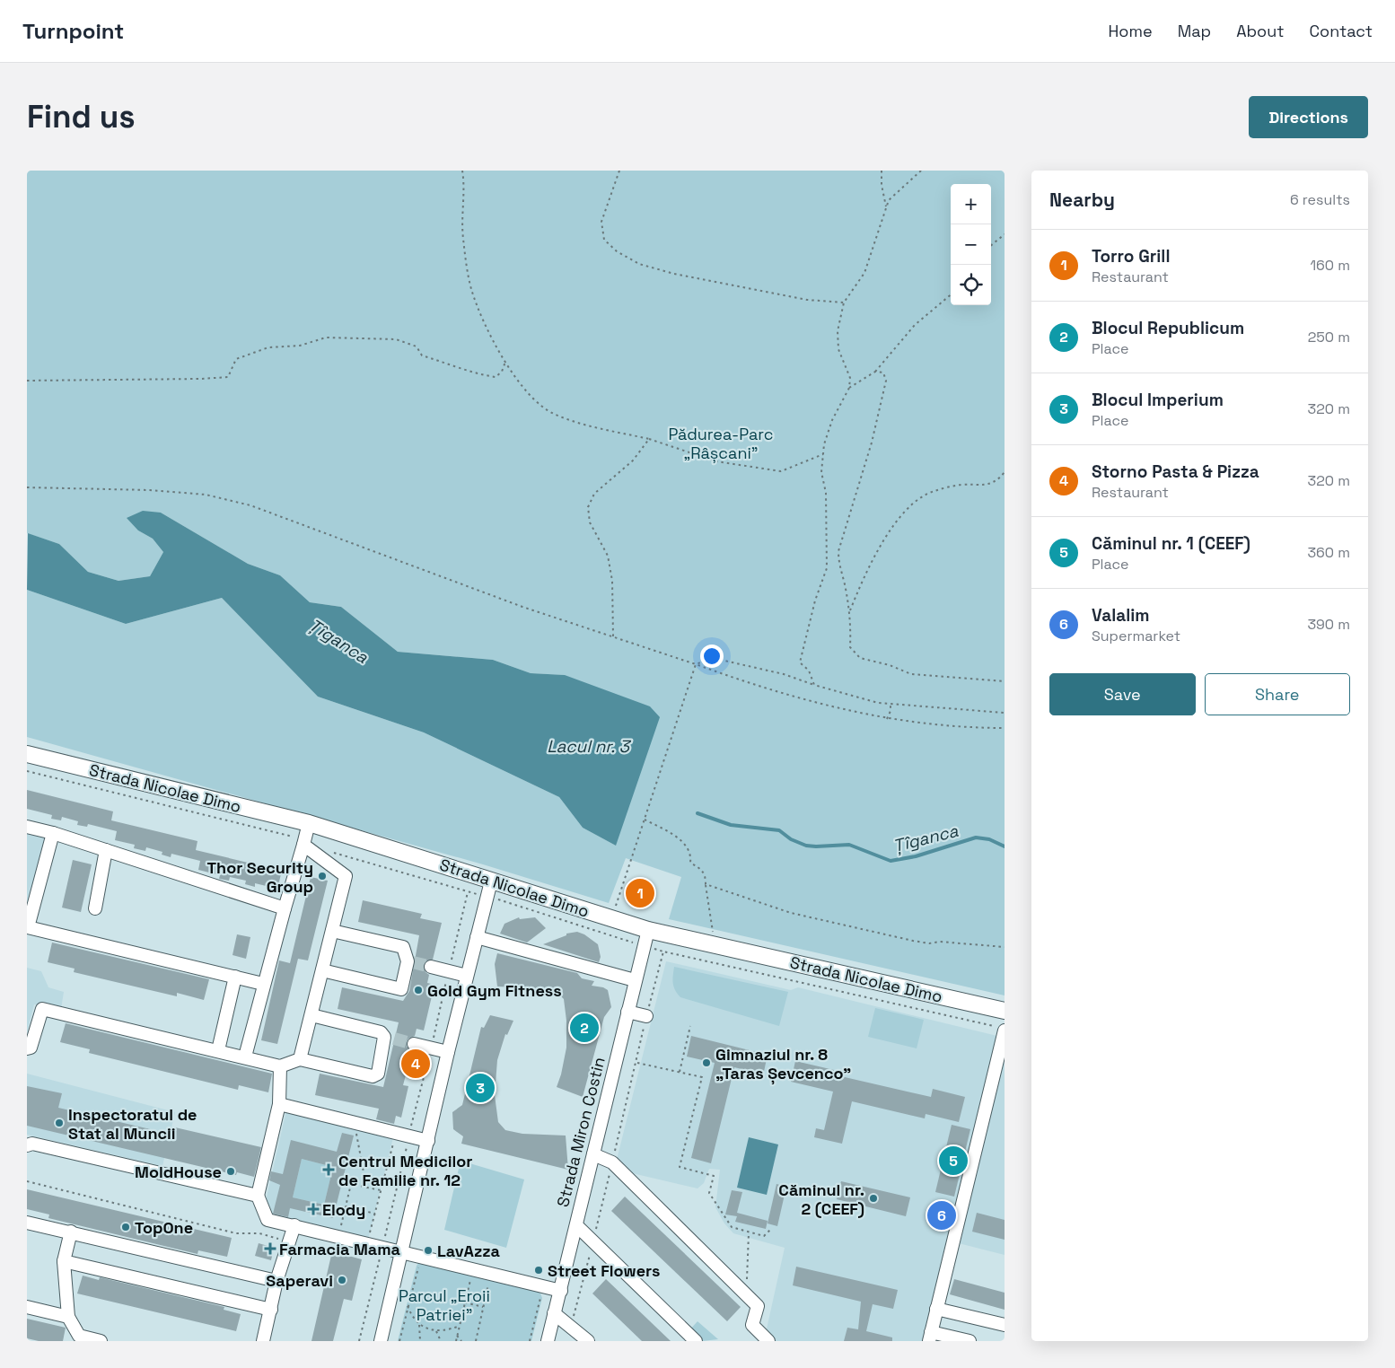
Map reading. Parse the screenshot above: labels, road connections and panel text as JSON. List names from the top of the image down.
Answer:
{
  "streets": {
    "main road": ["Strada Nicolae Dimo"],
    "street": ["Strada Miron Costin"]
  },
  "crossings": [
    ["Strada Nicolae Dimo", "Strada Miron Costin"]
  ],
  "water": ["Țîganca", "Lacul nr. 3"],
  "parks": ["Pădurea-Parc „Râșcani”", "Parcul „Eroii Patriei”"],
  "places": {
    "other": [
      "Thor Security Group",
      "Gold Gym Fitness",
      "Gimnaziul nr. 8 „Taras Șevcenco”",
      "Inspectoratul de Stat al Muncii",
      "MoldHouse",
      "Căminul nr. 2 (CEEF)",
      "TopOne",
      "LavAzza",
      "Street Flowers",
      "Saperavi"
    ],
    "health": ["Centrul Medicilor de Familie nr. 12", "Elody", "Farmacia Mama"]
  },
  "page": {
    "header": "Turnpoint",
    "nav": [
      "Home",
      "Map",
      "About",
      "Contact"
    ],
    "buttons": [
      "Directions",
      ["Save", "Share"]
    ],
    "title": "Find us",
    "heading": ["Nearby", "6 results"],
    "map_buttons": ["+", "−"],
    "list": [
      {
        "mark": "1",
        "name": "Torro Grill",
        "note": "Restaurant",
        "value": "160 m"
      },
      {
        "mark": "2",
        "name": "Blocul Republicum",
        "note": "Place",
        "value": "250 m"
      },
      {
        "mark": "3",
        "name": "Blocul Imperium",
        "note": "Place",
        "value": "320 m"
      },
      {
        "mark": "4",
        "name": "Storno Pasta & Pizza",
        "note": "Restaurant",
        "value": "320 m"
      },
      {
        "mark": "5",
        "name": "Căminul nr. 1 (CEEF)",
        "note": "Place",
        "value": "360 m"
      },
      {
        "mark": "6",
        "name": "Valalim",
        "note": "Supermarket",
        "value": "390 m"
      }
    ],
    "pins": [
      "1",
      "2",
      "4",
      "3",
      "5",
      "6"
    ]
  }
}
